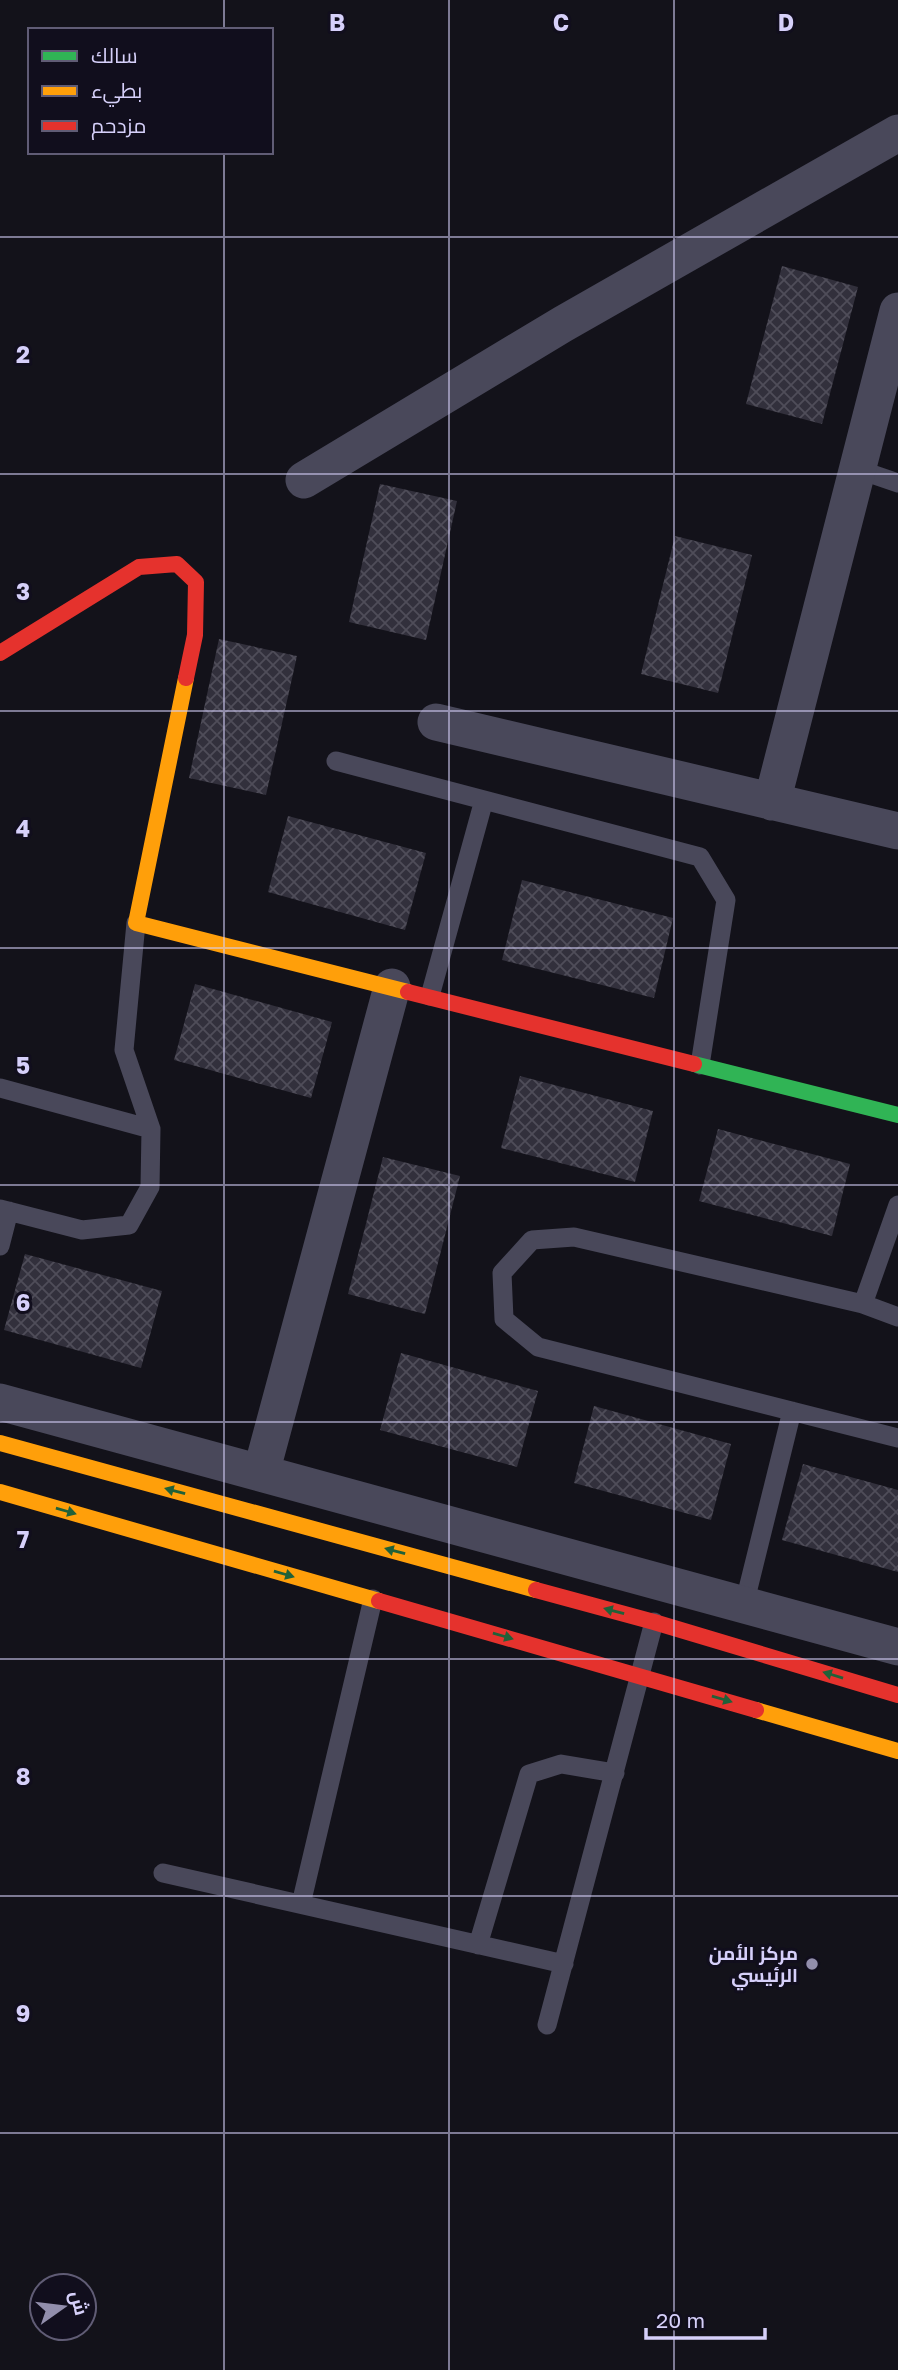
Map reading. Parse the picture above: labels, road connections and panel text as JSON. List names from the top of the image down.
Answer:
{
  "places": ["مركز الأمن الرئيسي"],
  "legend": ["سالك", "بطيء", "مزدحم"],
  "scale_bar": "20 m",
  "north": "right",
  "grid": {
    "columns": ["B", "C", "D"],
    "rows": [
      "2",
      "3",
      "4",
      "5",
      "6",
      "7",
      "8",
      "9"
    ]
  }
}
